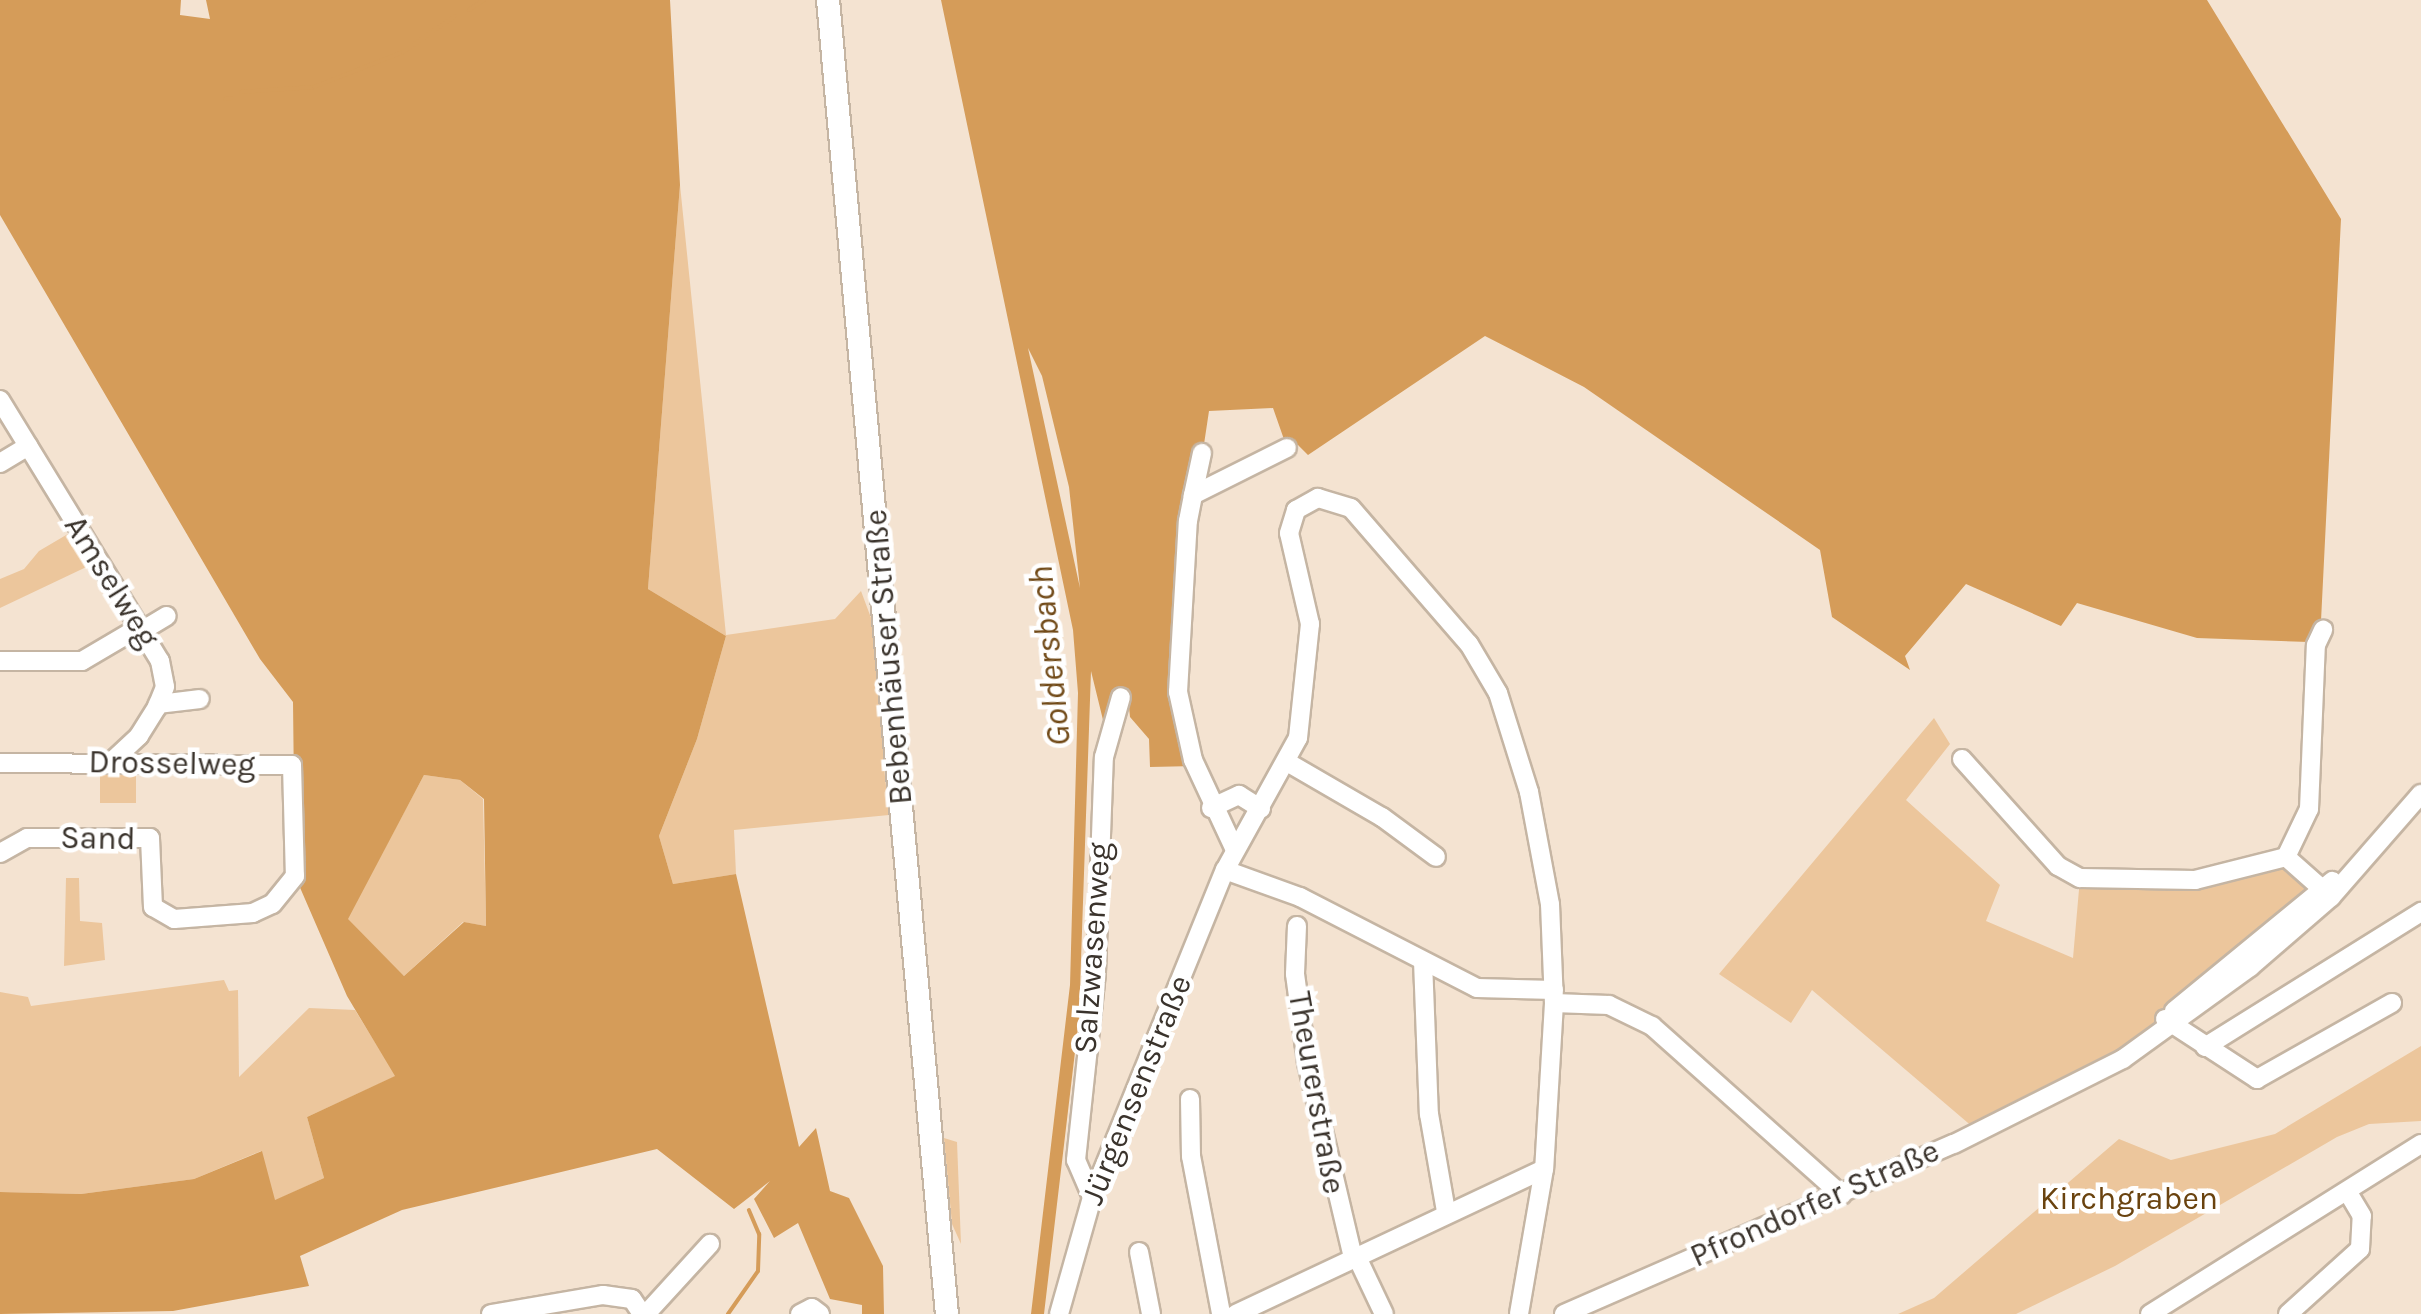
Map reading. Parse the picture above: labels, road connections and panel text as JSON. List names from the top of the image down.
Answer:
{
  "streets": {
    "main road": ["Bebenhäuser Straße"],
    "street": [
      "Amselweg",
      "Drosselweg",
      "Sand",
      "Salzwasenweg",
      "Jürgensenstraße",
      "Theurerstraße",
      "Pfrondorfer Straße"
    ]
  },
  "crossings": [
    ["Drosselweg", "Sand"],
    ["Salzwasenweg", "Jürgensenstraße"]
  ],
  "water": ["Goldersbach"],
  "parks": ["Kirchgraben"]
}
